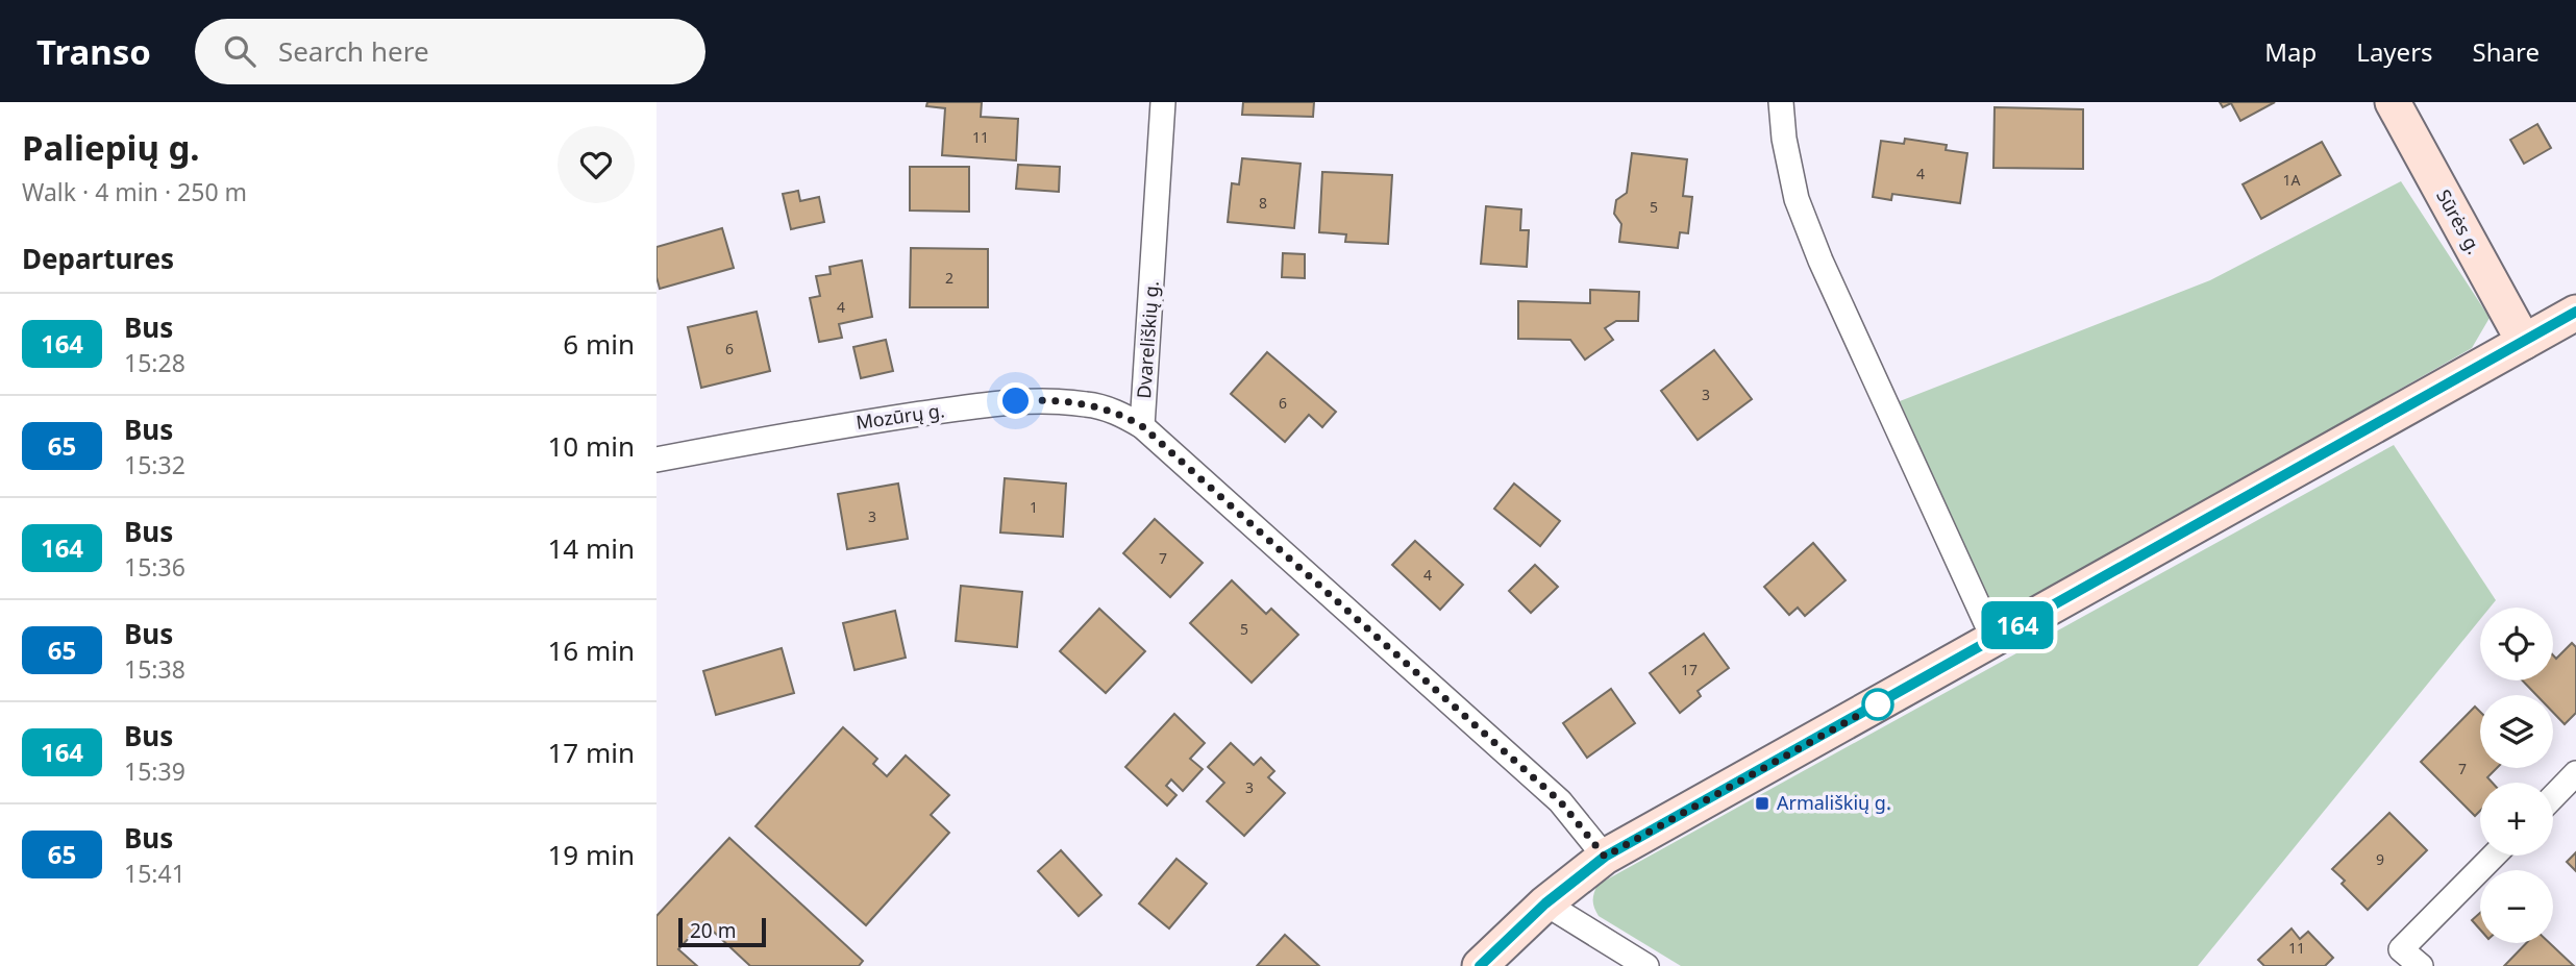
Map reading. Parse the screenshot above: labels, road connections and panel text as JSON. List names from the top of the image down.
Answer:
{
  "streets": {
    "main road": ["Sūrės g."],
    "street": ["Dvareliškių g.", "Mozūrų g."]
  },
  "crossings": [
    ["Dvareliškių g.", "Mozūrų g."]
  ],
  "places": {
    "transit": ["Armališkių g."]
  },
  "lines": ["bus line 164"],
  "house_numbers": [
    "11",
    "4",
    "1A",
    "8",
    "5",
    "2",
    "4",
    "6",
    "3",
    "6",
    "1",
    "3",
    "7",
    "4",
    "5",
    "17",
    "7",
    "3",
    "9",
    "11"
  ],
  "scale_bar": "20 m",
  "page": {
    "header": "Transo",
    "search": "Search here",
    "nav": ["Map", "Layers", "Share"],
    "heading": [
      ["Paliepių g.", "Walk · 4 min · 250 m"],
      "Departures"
    ],
    "on_map": "164",
    "list": [
      {
        "mark": "164",
        "name": "Bus",
        "note": "15:28",
        "value": "6 min"
      },
      {
        "mark": "65",
        "name": "Bus",
        "note": "15:32",
        "value": "10 min"
      },
      {
        "mark": "164",
        "name": "Bus",
        "note": "15:36",
        "value": "14 min"
      },
      {
        "mark": "65",
        "name": "Bus",
        "note": "15:38",
        "value": "16 min"
      },
      {
        "mark": "164",
        "name": "Bus",
        "note": "15:39",
        "value": "17 min"
      },
      {
        "mark": "65",
        "name": "Bus",
        "note": "15:41",
        "value": "19 min"
      }
    ],
    "map_buttons": ["+", "−"],
    "scale": "20 m"
  }
}
